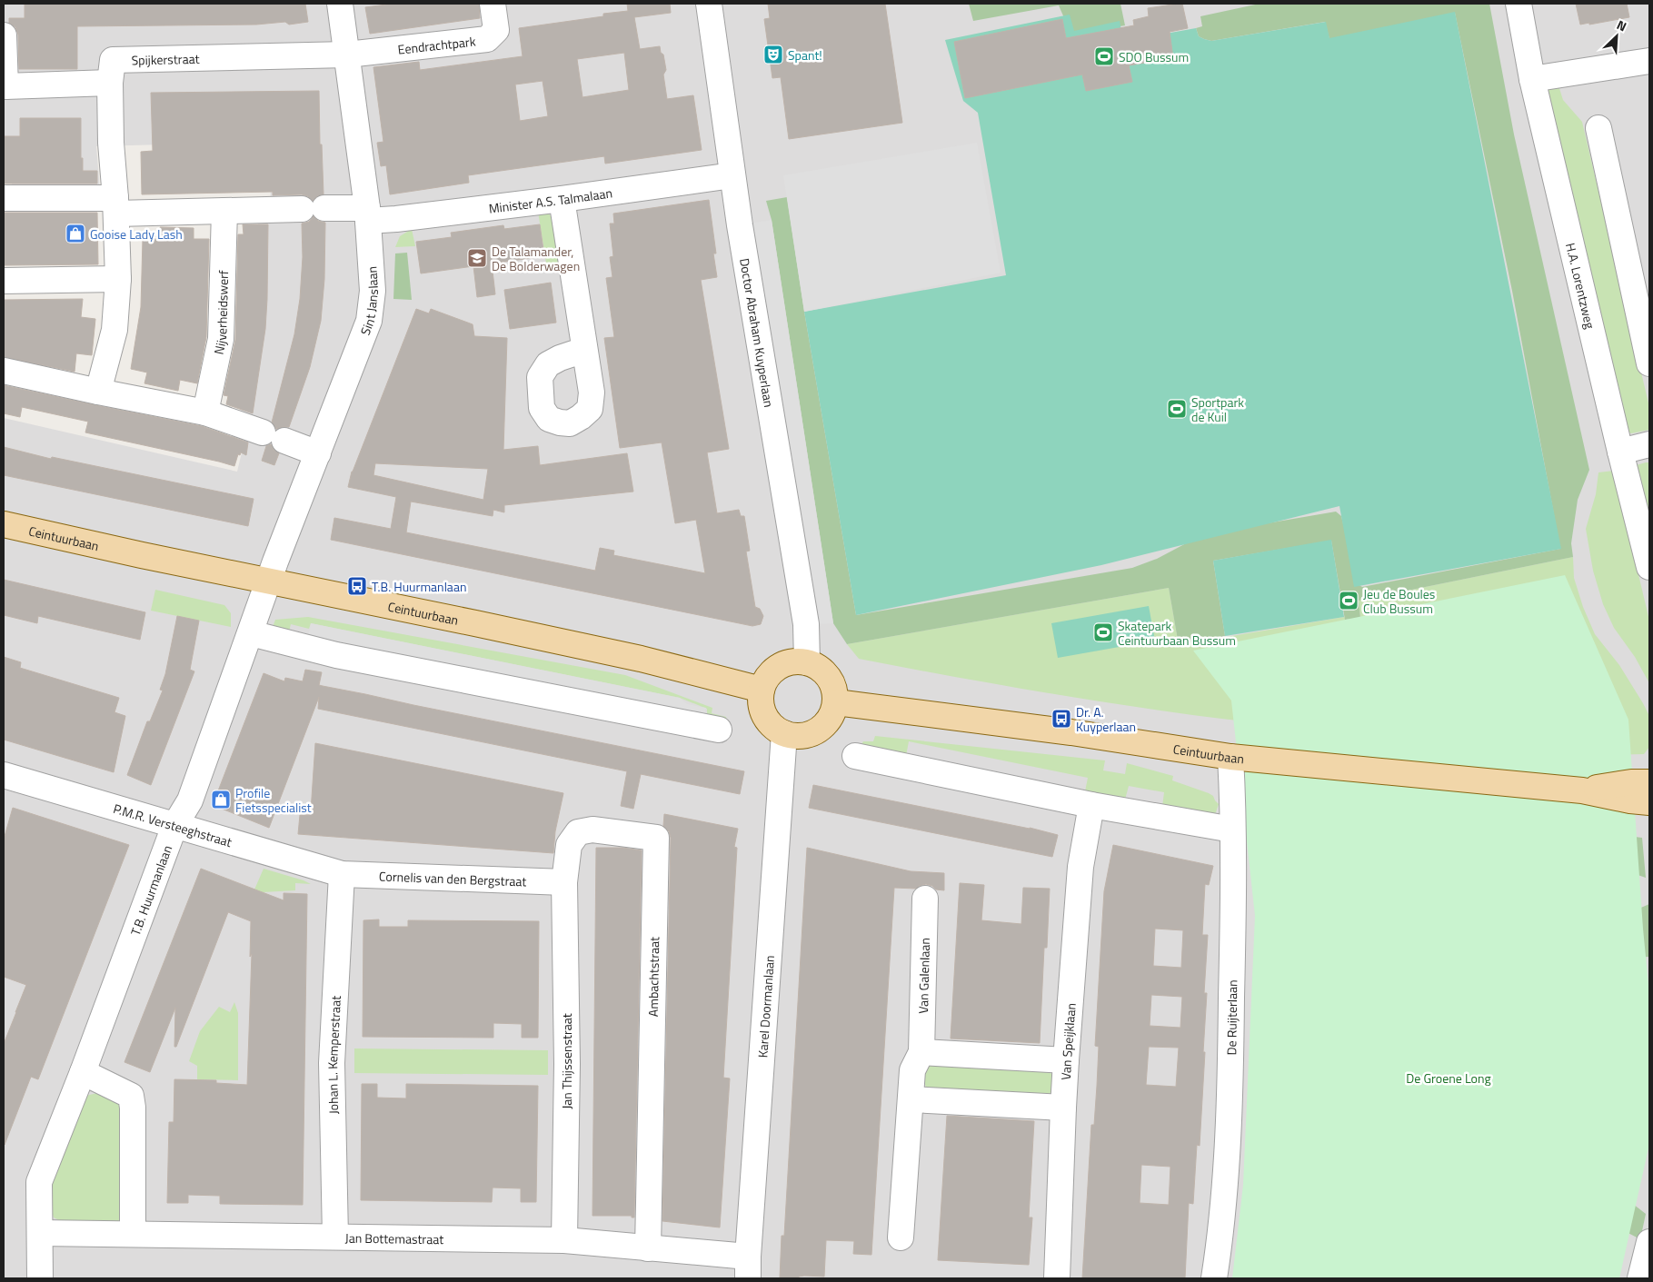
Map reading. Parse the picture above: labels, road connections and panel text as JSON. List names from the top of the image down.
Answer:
{
  "streets": {
    "main road": ["Ceintuurbaan"],
    "street": [
      "Eendrachtpark",
      "Spijkerstraat",
      "Minister A.S. Talmalaan",
      "H.A. Lorentzweg",
      "Sint Janslaan",
      "Nijverheidswerf",
      "Doctor Abraham Kuyperlaan",
      "P.M.R. Versteeghstraat",
      "Cornelis van den Bergstraat",
      "T.B. Huurmanlaan",
      "Van Galenlaan",
      "Ambachtstraat",
      "Karel Doormanlaan",
      "De Ruijterlaan",
      "Van Speijklaan",
      "Johan L. Kemperstraat",
      "Jan Thijssenstraat",
      "Jan Bottemastraat"
    ]
  },
  "crossings": [
    ["Eendrachtpark", "Spijkerstraat"],
    ["Eendrachtpark", "Sint Janslaan"],
    ["Spijkerstraat", "Sint Janslaan"],
    ["Minister A.S. Talmalaan", "Sint Janslaan"],
    ["Minister A.S. Talmalaan", "Doctor Abraham Kuyperlaan"],
    ["Sint Janslaan", "Ceintuurbaan"],
    ["Sint Janslaan", "T.B. Huurmanlaan"],
    ["Doctor Abraham Kuyperlaan", "Ceintuurbaan"],
    ["Doctor Abraham Kuyperlaan", "Karel Doormanlaan"],
    ["Ceintuurbaan", "T.B. Huurmanlaan"],
    ["Ceintuurbaan", "Karel Doormanlaan"],
    ["Ceintuurbaan", "De Ruijterlaan"],
    ["P.M.R. Versteeghstraat", "Cornelis van den Bergstraat"],
    ["P.M.R. Versteeghstraat", "T.B. Huurmanlaan"],
    ["P.M.R. Versteeghstraat", "Johan L. Kemperstraat"],
    ["Cornelis van den Bergstraat", "Ambachtstraat"],
    ["Cornelis van den Bergstraat", "Johan L. Kemperstraat"],
    ["Cornelis van den Bergstraat", "Jan Thijssenstraat"],
    ["T.B. Huurmanlaan", "Jan Bottemastraat"],
    ["Ambachtstraat", "Jan Thijssenstraat"],
    ["Ambachtstraat", "Jan Bottemastraat"],
    ["Karel Doormanlaan", "Jan Bottemastraat"],
    ["Johan L. Kemperstraat", "Jan Bottemastraat"],
    ["Jan Thijssenstraat", "Jan Bottemastraat"]
  ],
  "parks": ["De Groene Long"],
  "places": {
    "theatre": ["Spant!"],
    "sports": [
      "SDO Bussum",
      "Sportpark de Kuil",
      "Jeu de Boules Club Bussum",
      "Skatepark Ceintuurbaan Bussum"
    ],
    "shop": ["Gooise Lady Lash", "Profile Fietsspecialist"],
    "school or university": ["De Talamander, De Bolderwagen"],
    "bus stop": ["T.B. Huurmanlaan", "Dr. A. Kuyperlaan"]
  },
  "north": "top right"
}
